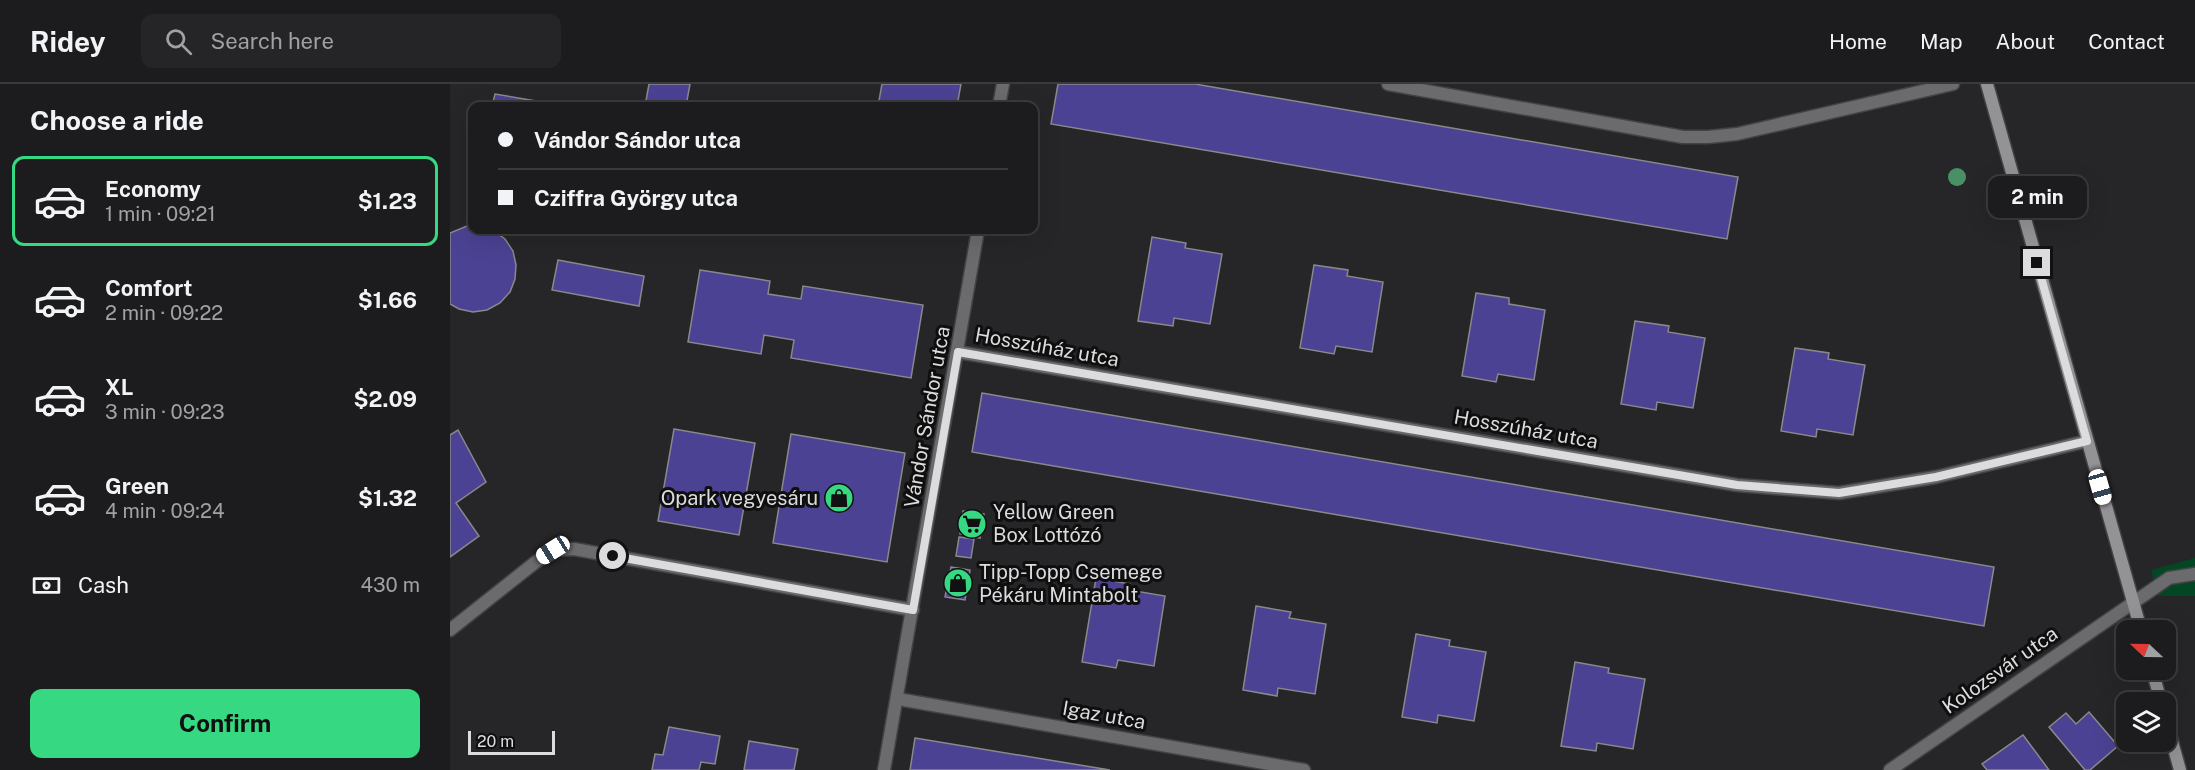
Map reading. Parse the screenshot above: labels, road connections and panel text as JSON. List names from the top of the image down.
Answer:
{
  "streets": {
    "street": [
      "Hosszúház utca",
      "Vándor Sándor utca",
      "Kolozsvár utca",
      "Igaz utca"
    ]
  },
  "crossings": [
    ["Hosszúház utca", "Vándor Sándor utca"],
    ["Vándor Sándor utca", "Igaz utca"]
  ],
  "places": {
    "shop": ["Opark vegyesáru", "Tipp-Topp Csemege Pékáru Mintabolt"],
    "supermarket": ["Yellow Green Box Lottózó"]
  },
  "scale_bar": "20 m",
  "north": "left",
  "page": {
    "header": "Ridey",
    "search": "Search here",
    "nav": [
      "Home",
      "Map",
      "About",
      "Contact"
    ],
    "heading": "Choose a ride",
    "banner": ["Vándor Sándor utca", "Cziffra György utca"],
    "list": [
      {
        "name": "Economy",
        "note": "1 min · 09:21",
        "value": "$1.23"
      },
      {
        "name": "Comfort",
        "note": "2 min · 09:22",
        "value": "$1.66"
      },
      {
        "name": "XL",
        "note": "3 min · 09:23",
        "value": "$2.09"
      },
      {
        "name": "Green",
        "note": "4 min · 09:24",
        "value": "$1.32"
      }
    ],
    "bubble": "2 min",
    "pay": ["Cash", "430 m"],
    "buttons": "Confirm",
    "scale": "20 m"
  }
}
